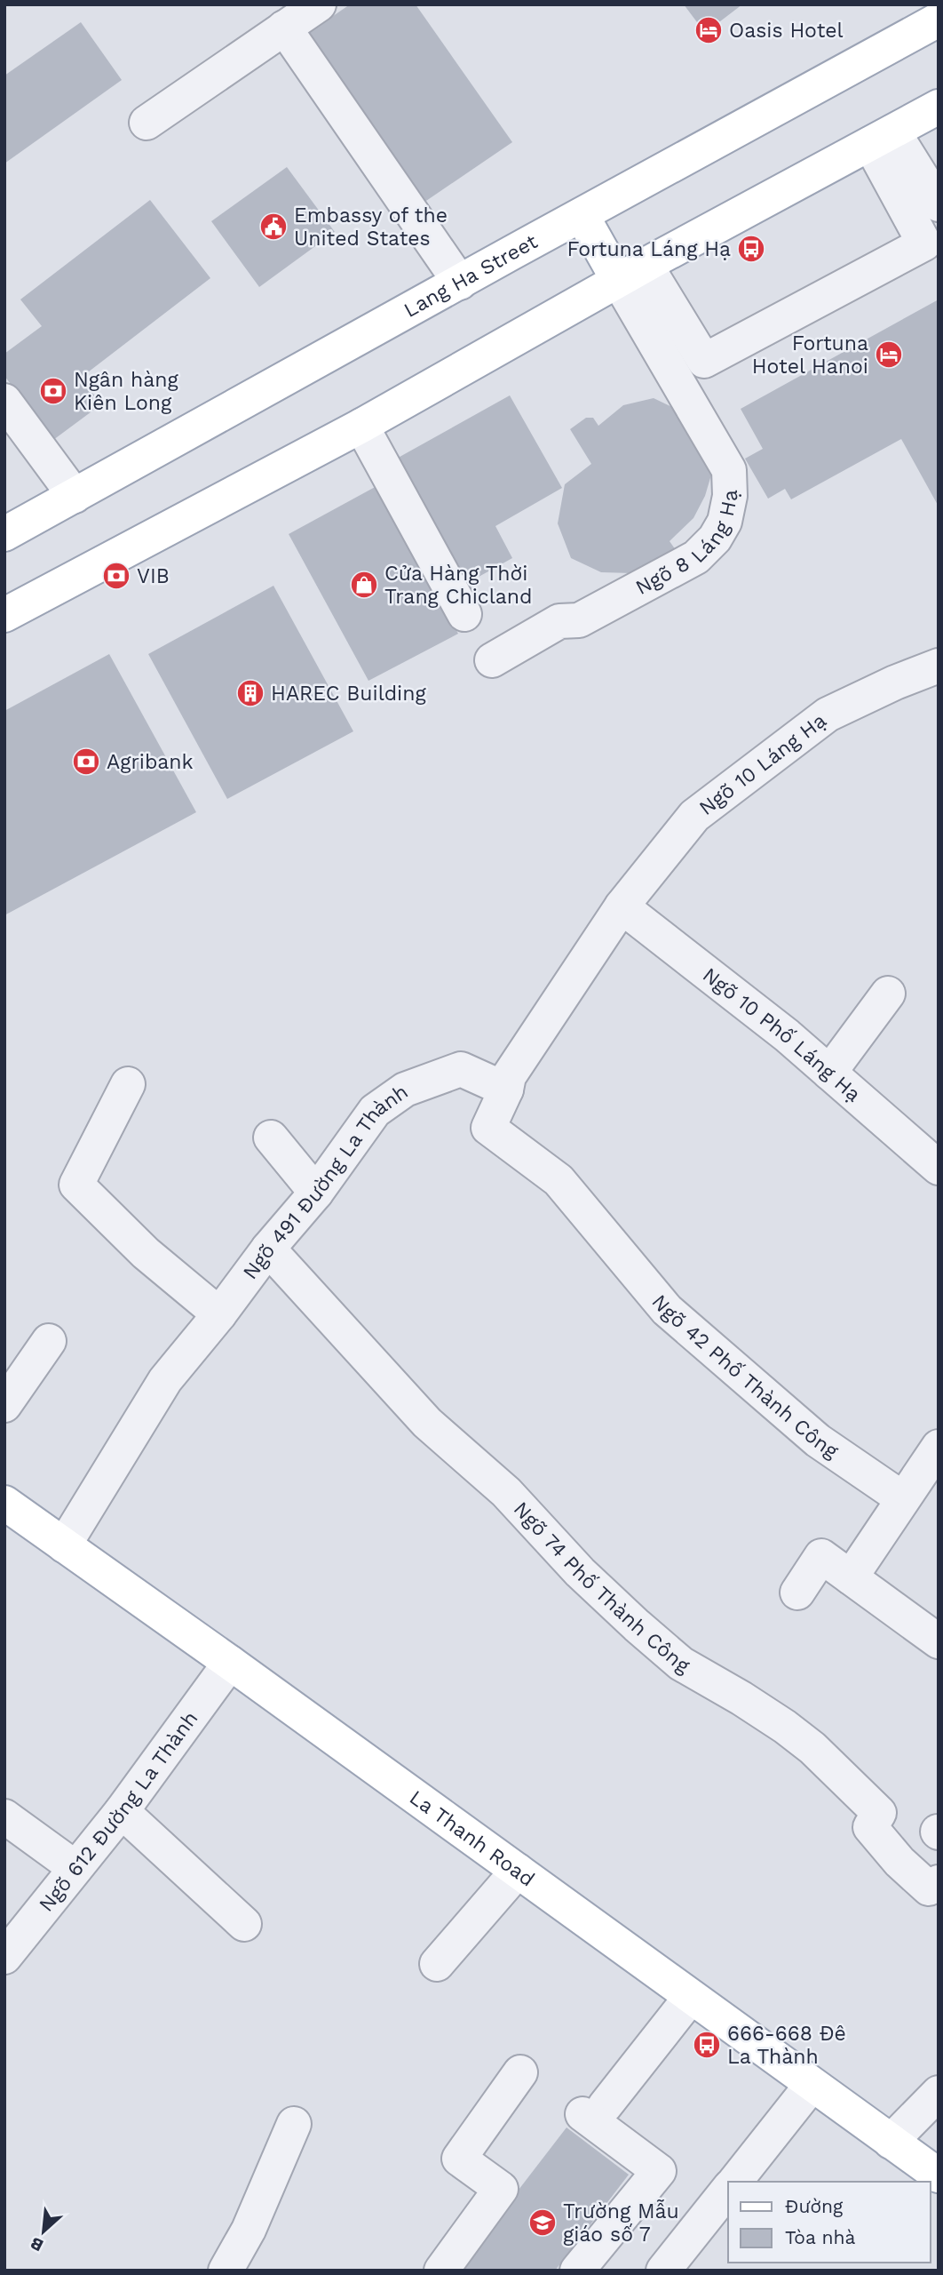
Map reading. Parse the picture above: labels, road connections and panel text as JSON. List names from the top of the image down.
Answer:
{
  "streets": {
    "main road": ["Lang Ha Street", "La Thanh Road"],
    "street": [
      "Ngõ 8 Láng Hạ",
      "Ngõ 10 Láng Hạ",
      "Ngõ 10 Phố Láng Hạ",
      "Ngõ 491 Đường La Thành",
      "Ngõ 42 Phố Thành Công",
      "Ngõ 74 Phố Thành Công",
      "Ngõ 612 Đường La Thành"
    ]
  },
  "crossings": [
    ["Ngõ 10 Láng Hạ", "Ngõ 10 Phố Láng Hạ"],
    ["Ngõ 491 Đường La Thành", "Ngõ 42 Phố Thành Công"],
    ["Ngõ 491 Đường La Thành", "Ngõ 74 Phố Thành Công"],
    ["Ngõ 491 Đường La Thành", "La Thanh Road"],
    ["Ngõ 612 Đường La Thành", "La Thanh Road"]
  ],
  "places": {
    "hotel": ["Oasis Hotel", "Fortuna Hotel Hanoi"],
    "public building": ["Embassy of the United States"],
    "bus stop": ["Fortuna Láng Hạ", "666-668 Đê La Thành"],
    "bank": ["Ngân hàng Kiên Long", "VIB", "Agribank"],
    "shop": ["Cửa Hàng Thời Trang Chicland"],
    "building": ["HAREC Building"],
    "school or university": ["Trường Mẫu giáo số 7"]
  },
  "legend": ["Đường", "Tòa nhà"],
  "north": "bottom left"
}
